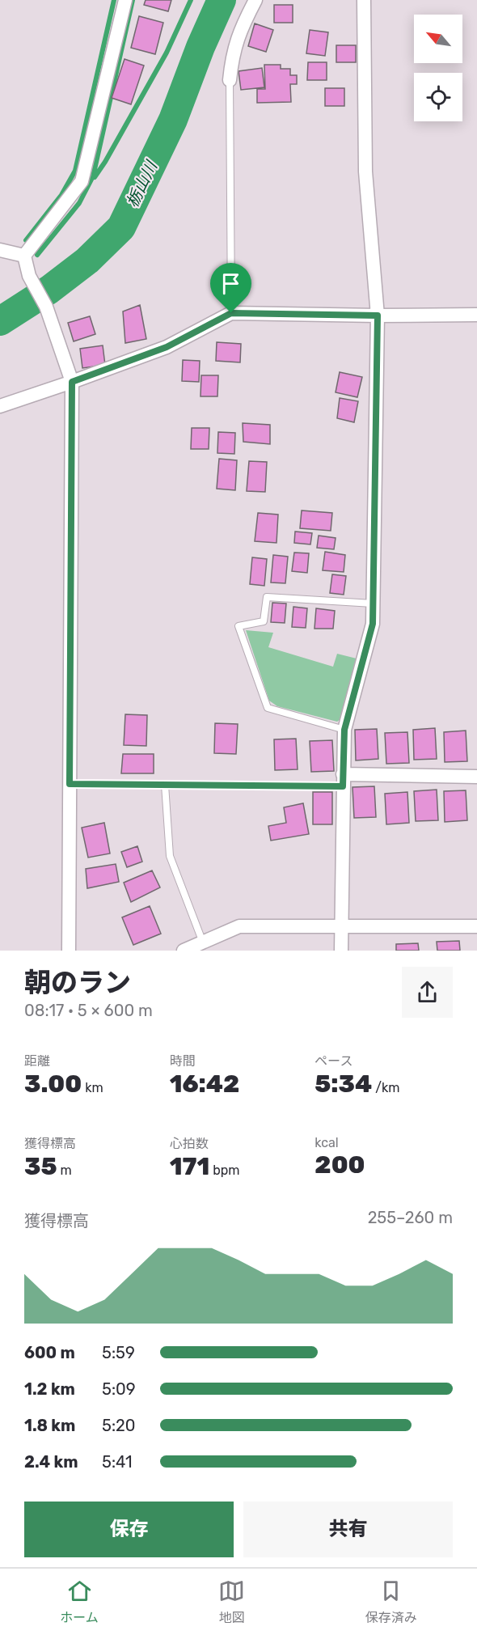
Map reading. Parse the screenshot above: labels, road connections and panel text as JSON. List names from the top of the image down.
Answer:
{
  "water": ["栃山川"],
  "north": "top left",
  "page": {
    "heading": ["朝のラン", "08:17 · 5 × 600 m"],
    "stats": [
      ["距離", "3.00 km"],
      ["時間", "16:42"],
      ["ペース", "5:34 /km"],
      ["獲得標高", "35 m"],
      ["心拍数", "171 bpm"],
      ["kcal", "200"]
    ],
    "chart": ["獲得標高", "255–260 m"],
    "list": [
      {
        "name": "600 m",
        "note": "5:59"
      },
      {
        "name": "1.2 km",
        "note": "5:09"
      },
      {
        "name": "1.8 km",
        "note": "5:20"
      },
      {
        "name": "2.4 km",
        "note": "5:41"
      }
    ],
    "buttons": ["保存", "共有"],
    "tabs": ["ホーム", "地図", "保存済み"]
  }
}
